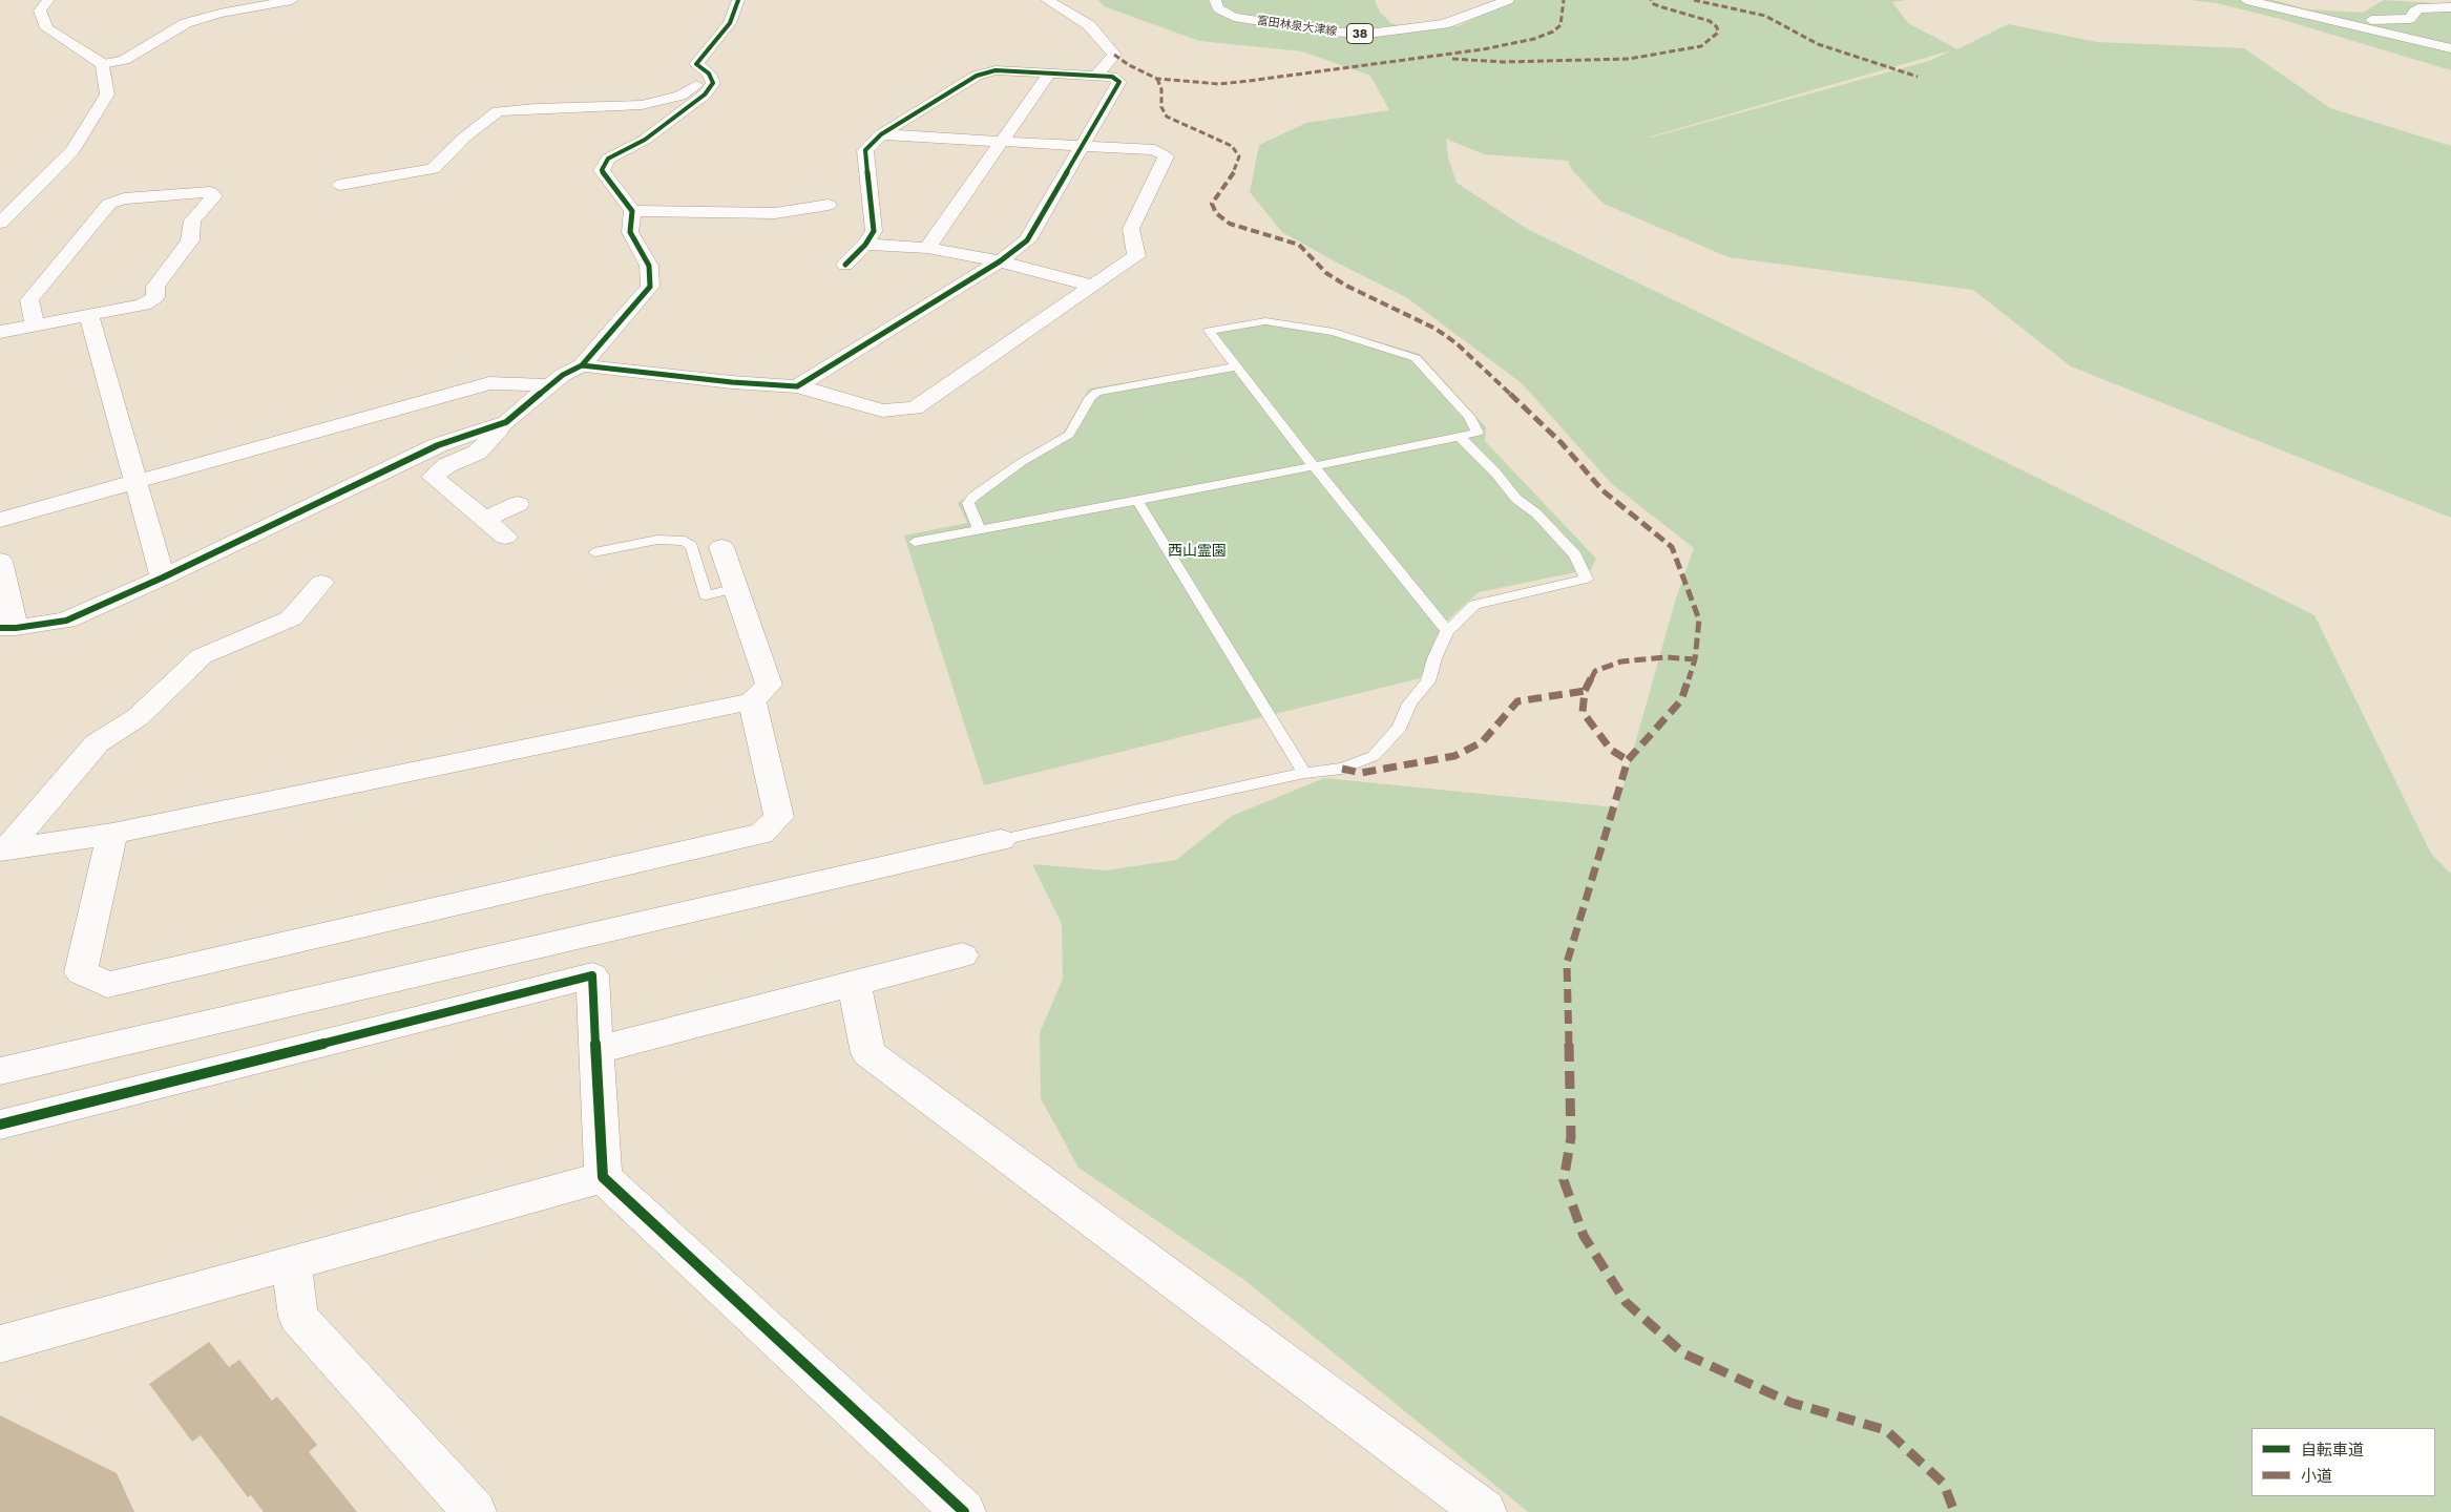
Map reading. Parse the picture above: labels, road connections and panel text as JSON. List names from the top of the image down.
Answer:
{
  "streets": {
    "street": ["富田林泉大津線", "38"]
  },
  "parks": ["西山霊園"],
  "legend": ["自転車道", "小道"]
}
